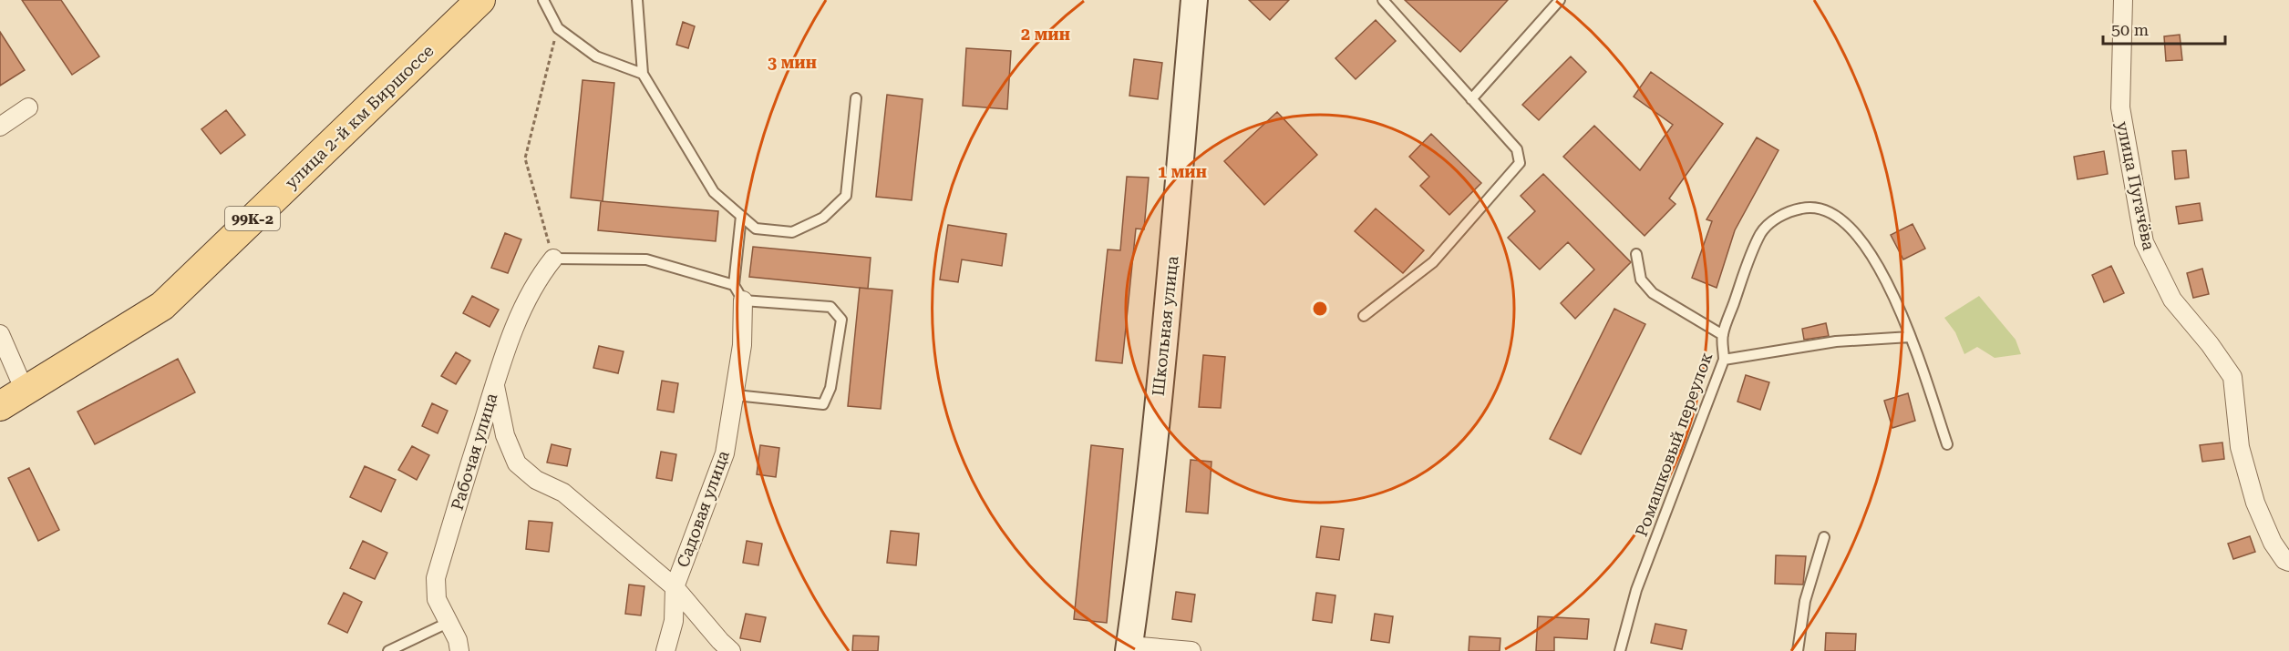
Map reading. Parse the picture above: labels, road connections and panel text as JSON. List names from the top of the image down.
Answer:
{
  "streets": {
    "main road": ["улица 2-й км Биршоссе", "99К-2", "Школьная улица"],
    "street": ["улица Пугачёва", "Рабочая улица", "Садовая улица"],
    "lane": ["Ромашковый переулок"]
  },
  "scale_bar": "50 m",
  "rings": ["2 мин", "3 мин", "1 мин"]
}
